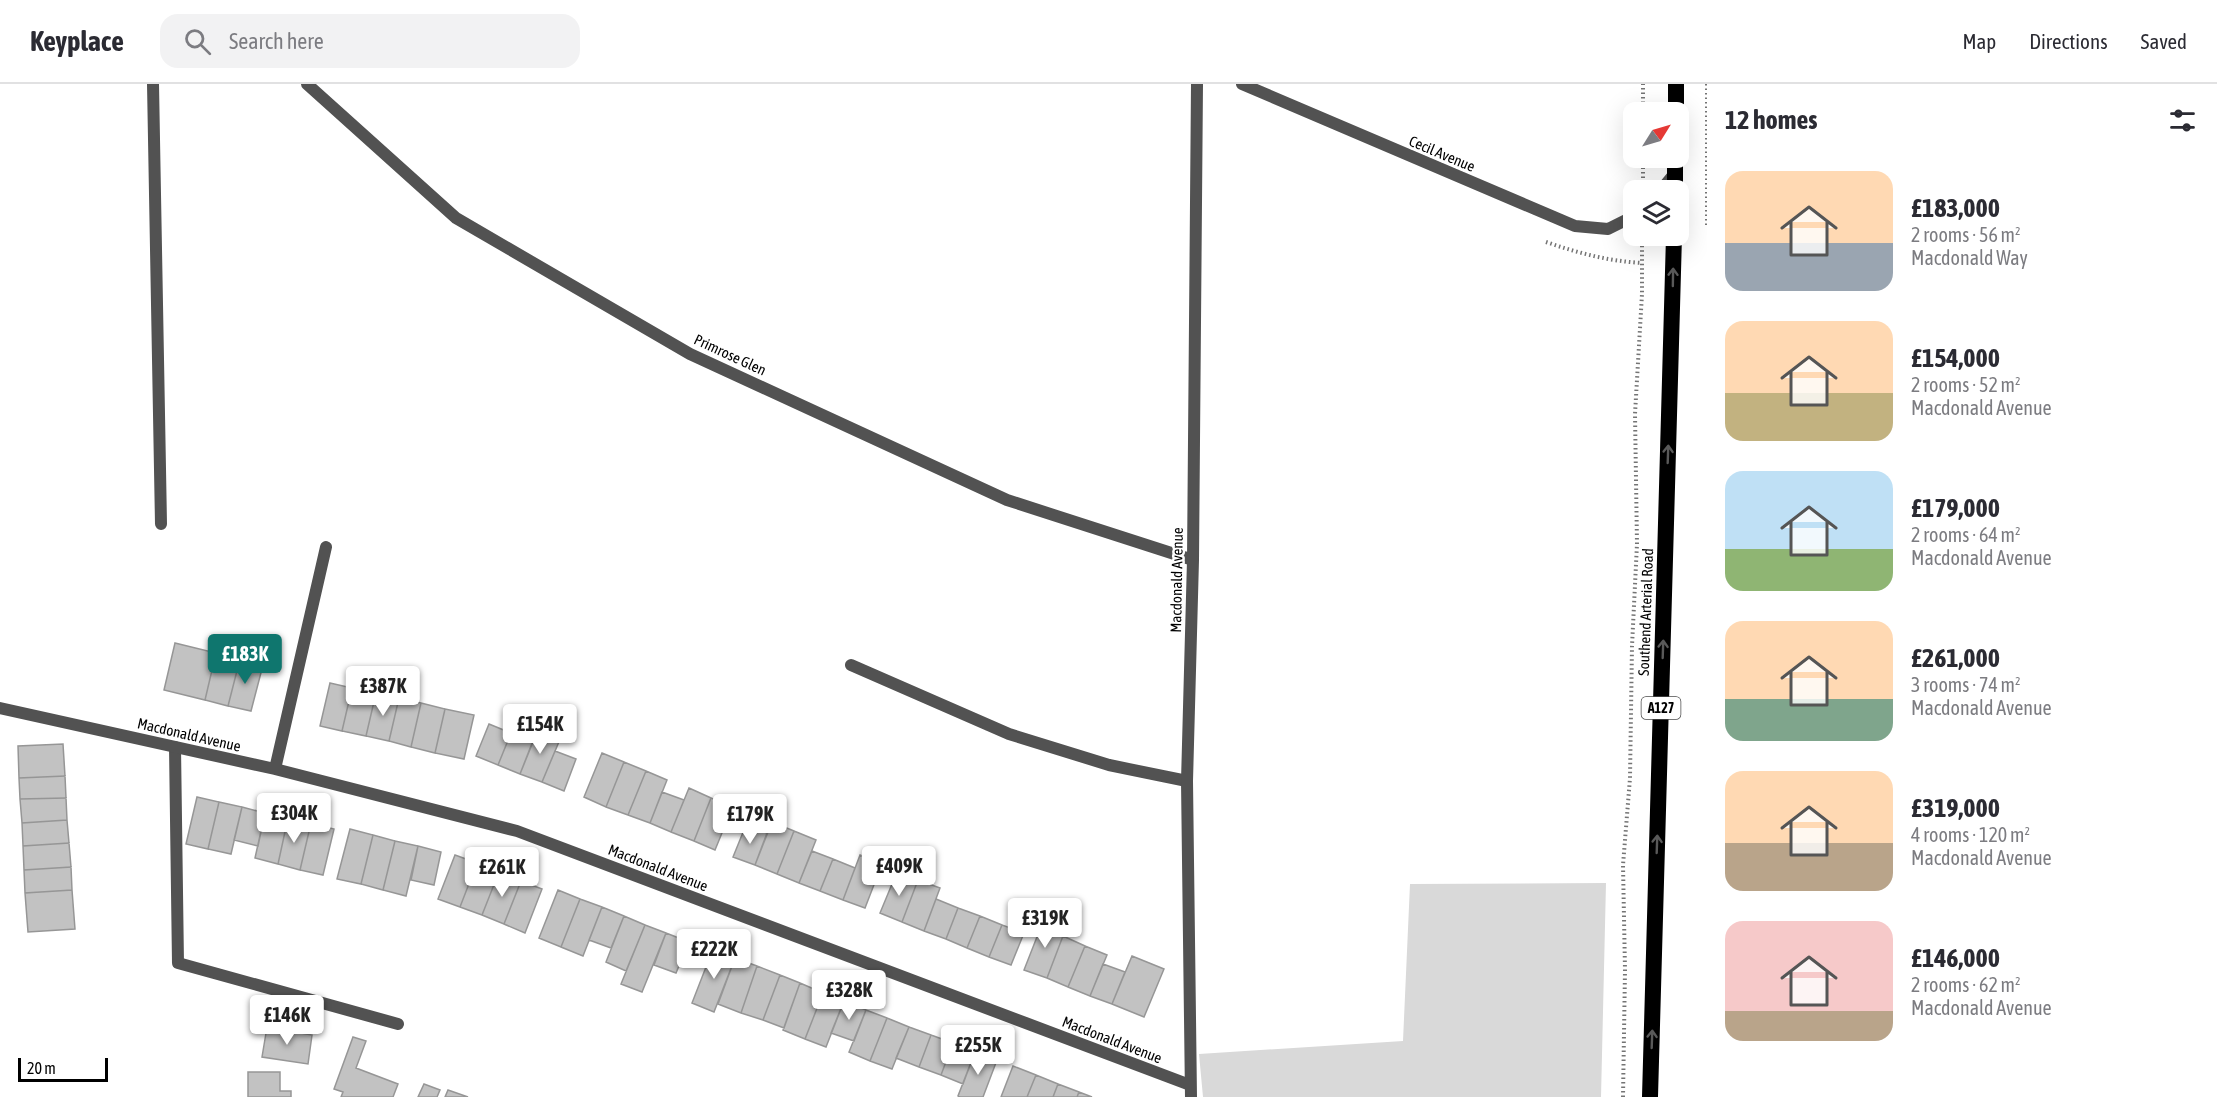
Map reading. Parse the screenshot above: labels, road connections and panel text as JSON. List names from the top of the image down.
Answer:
{
  "streets": {
    "highway": ["Southend Arterial Road", "A127"],
    "street": ["Cecil Avenue", "Primrose Glen", "Macdonald Avenue"]
  },
  "crossings": [
    ["Primrose Glen", "Macdonald Avenue"]
  ],
  "one_way": ["Southend Arterial Road"],
  "scale_bar": "20 m",
  "north": "top right",
  "page": {
    "header": "Keyplace",
    "search": "Search here",
    "nav": ["Map", "Directions", "Saved"],
    "heading": "12 homes",
    "list": [
      {
        "name": "£183,000",
        "note": "2 rooms · 56 m² · Macdonald Way"
      },
      {
        "name": "£154,000",
        "note": "2 rooms · 52 m² · Macdonald Avenue"
      },
      {
        "name": "£179,000",
        "note": "2 rooms · 64 m² · Macdonald Avenue"
      },
      {
        "name": "£261,000",
        "note": "3 rooms · 74 m² · Macdonald Avenue"
      },
      {
        "name": "£319,000",
        "note": "4 rooms · 120 m² · Macdonald Avenue"
      },
      {
        "name": "£146,000",
        "note": "2 rooms · 62 m² · Macdonald Avenue"
      }
    ],
    "price": [
      "£183K",
      "£387K",
      "£154K",
      "£304K",
      "£179K",
      "£409K",
      "£261K",
      "£319K",
      "£222K",
      "£328K",
      "£146K",
      "£255K"
    ],
    "scale": "20 m"
  }
}
